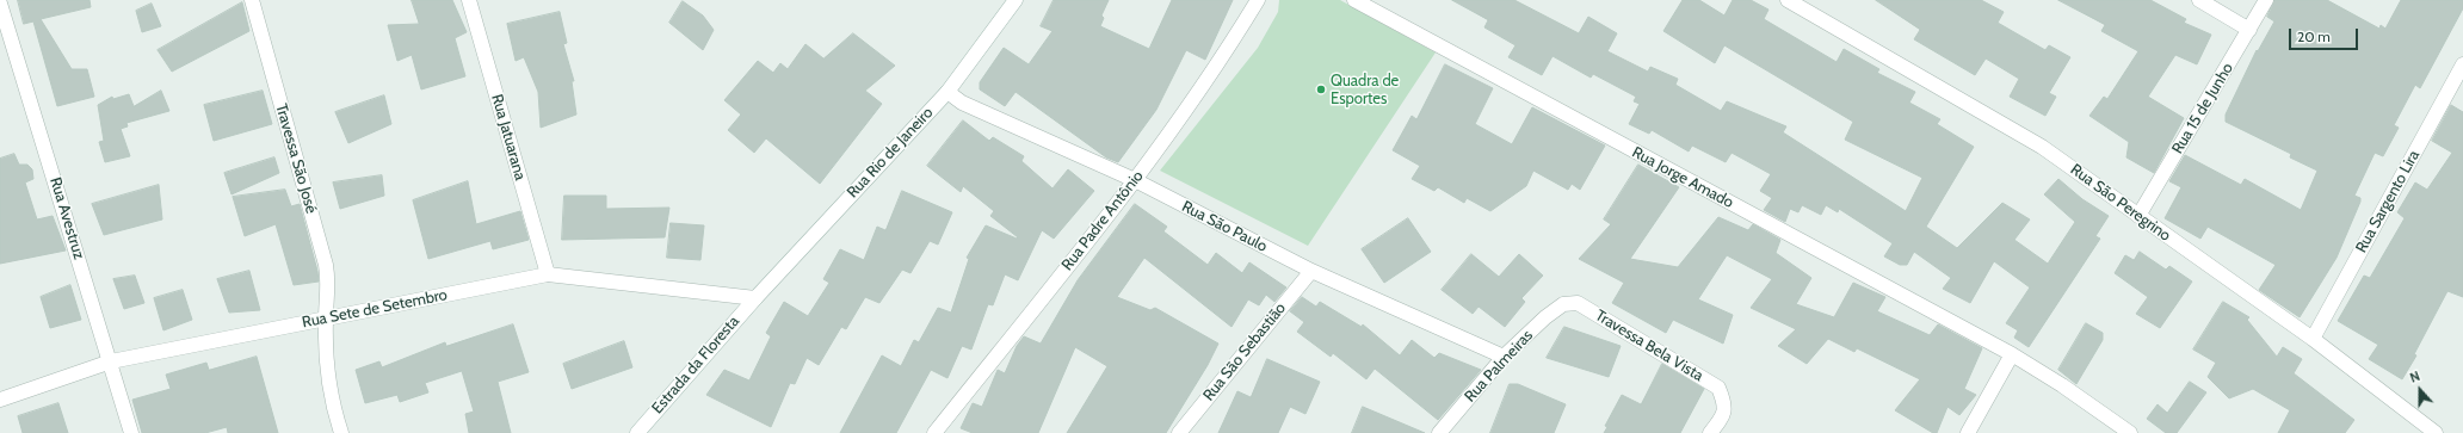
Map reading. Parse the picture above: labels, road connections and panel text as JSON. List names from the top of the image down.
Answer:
{
  "streets": {
    "street": [
      "Rua 15 de Junho",
      "Rua Jatuarana",
      "Rua Rio de Janeiro",
      "Travessa São José",
      "Rua Jorge Amado",
      "Rua Sargento Lira",
      "Rua São Peregrino",
      "Rua Avestruz",
      "Rua Padre Antônio",
      "Rua São Paulo",
      "Rua Sete de Setembro",
      "Travessa Bela Vista",
      "Rua São Sebastião",
      "Estrada da Floresta",
      "Rua Palmeiras"
    ]
  },
  "crossings": [
    ["Rua 15 de Junho", "Rua São Peregrino"],
    ["Rua Jatuarana", "Rua Sete de Setembro"],
    ["Rua Rio de Janeiro", "Rua São Paulo"],
    ["Rua Rio de Janeiro", "Rua Sete de Setembro"],
    ["Rua Rio de Janeiro", "Estrada da Floresta"],
    ["Travessa São José", "Rua Sete de Setembro"],
    ["Rua Sargento Lira", "Rua São Peregrino"],
    ["Rua Avestruz", "Rua Sete de Setembro"],
    ["Rua Padre Antônio", "Rua São Paulo"],
    ["Rua São Paulo", "Rua São Sebastião"],
    ["Rua São Paulo", "Rua Palmeiras"],
    ["Rua Sete de Setembro", "Estrada da Floresta"],
    ["Travessa Bela Vista", "Rua Palmeiras"]
  ],
  "places": ["Quadra de Esportes"],
  "scale_bar": "20 m",
  "north": "top"
}
